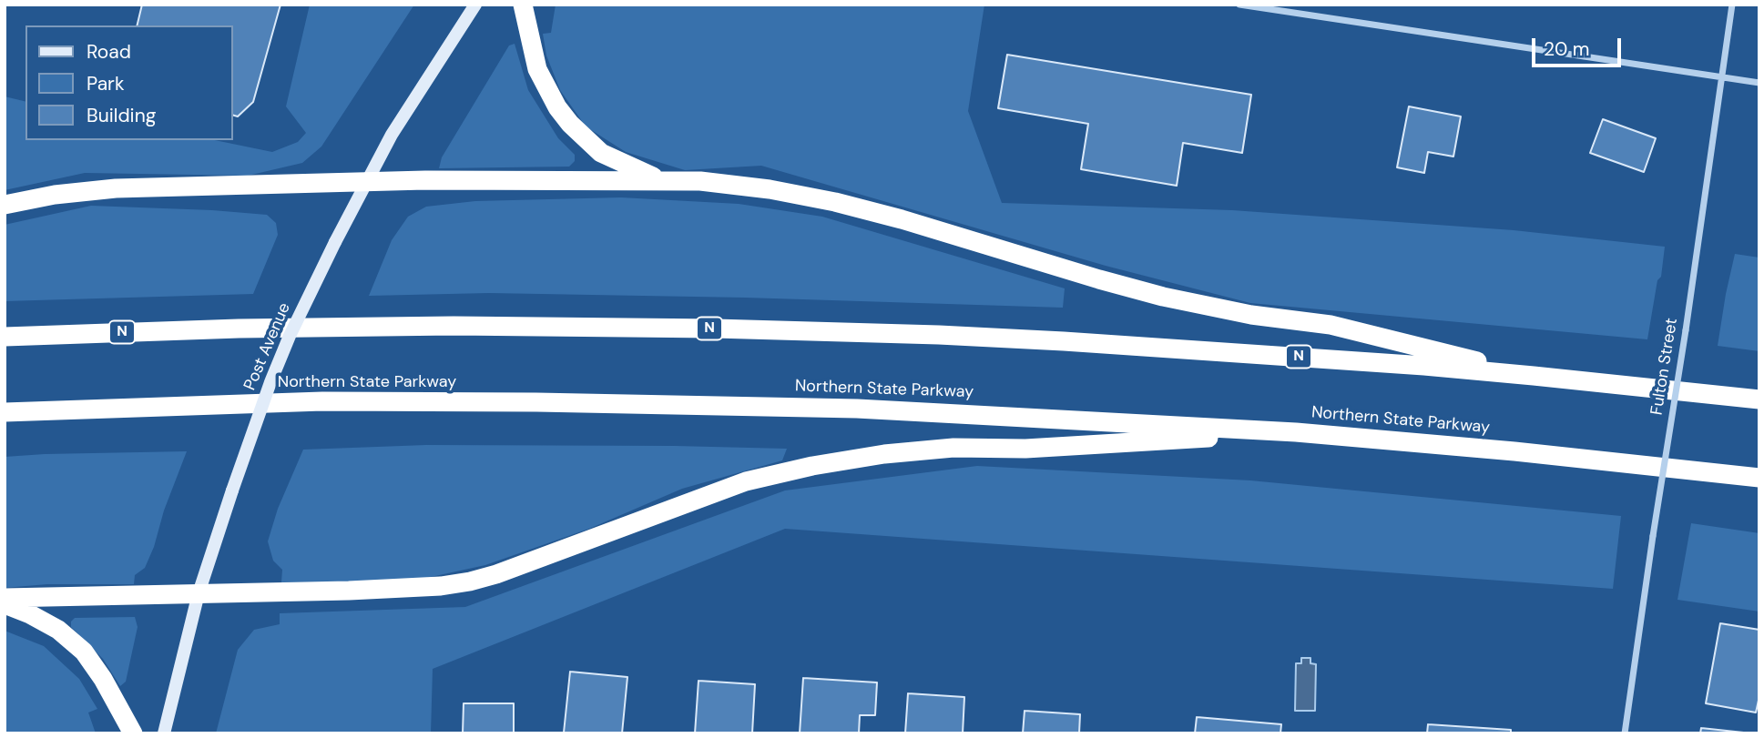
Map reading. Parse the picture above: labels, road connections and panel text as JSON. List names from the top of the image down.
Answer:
{
  "streets": {
    "highway": ["N", "Northern State Parkway"],
    "main road": ["Post Avenue"],
    "street": ["Fulton Street"]
  },
  "legend": ["Road", "Park", "Building"],
  "scale_bar": "20 m"
}
